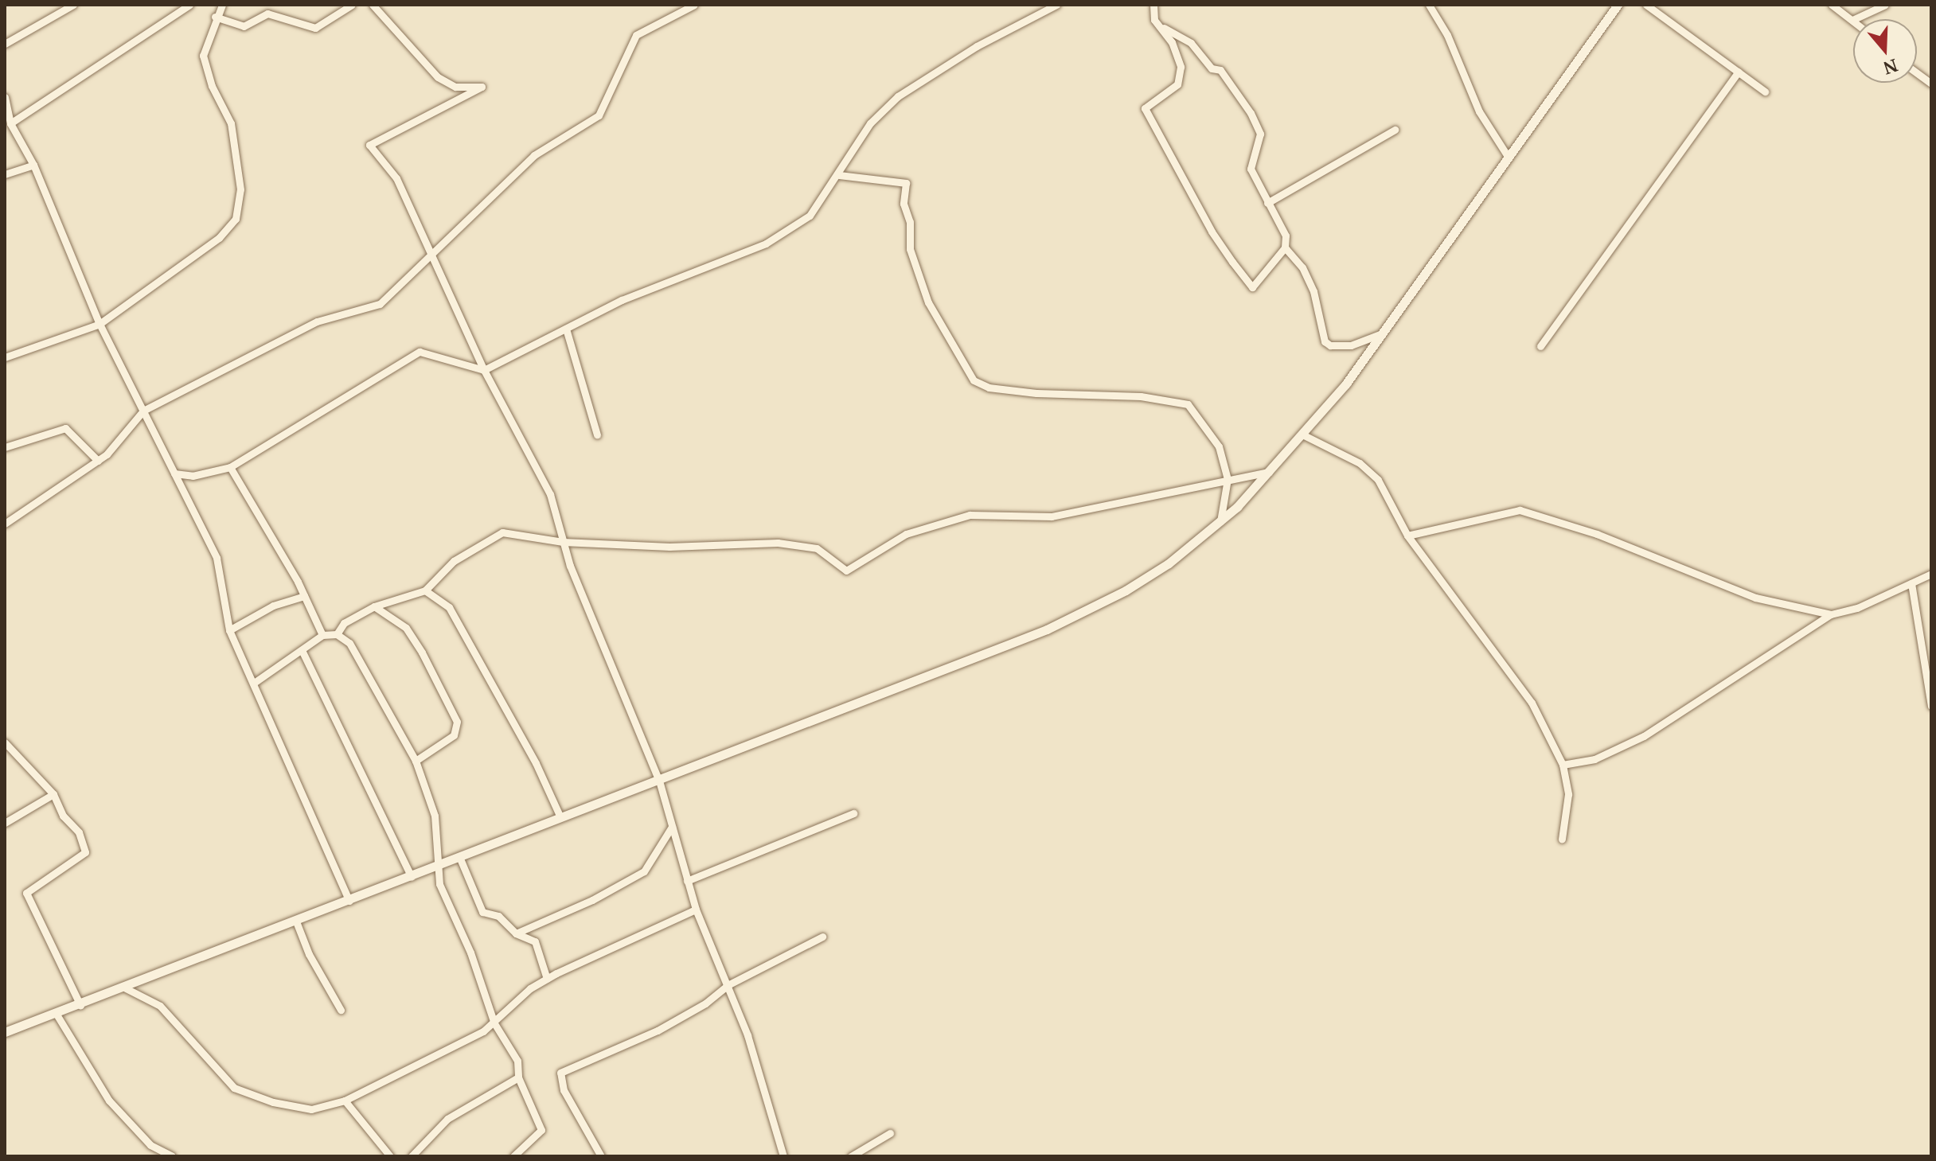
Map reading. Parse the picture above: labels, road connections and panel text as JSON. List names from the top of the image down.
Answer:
{
  "north": "bottom"
}
